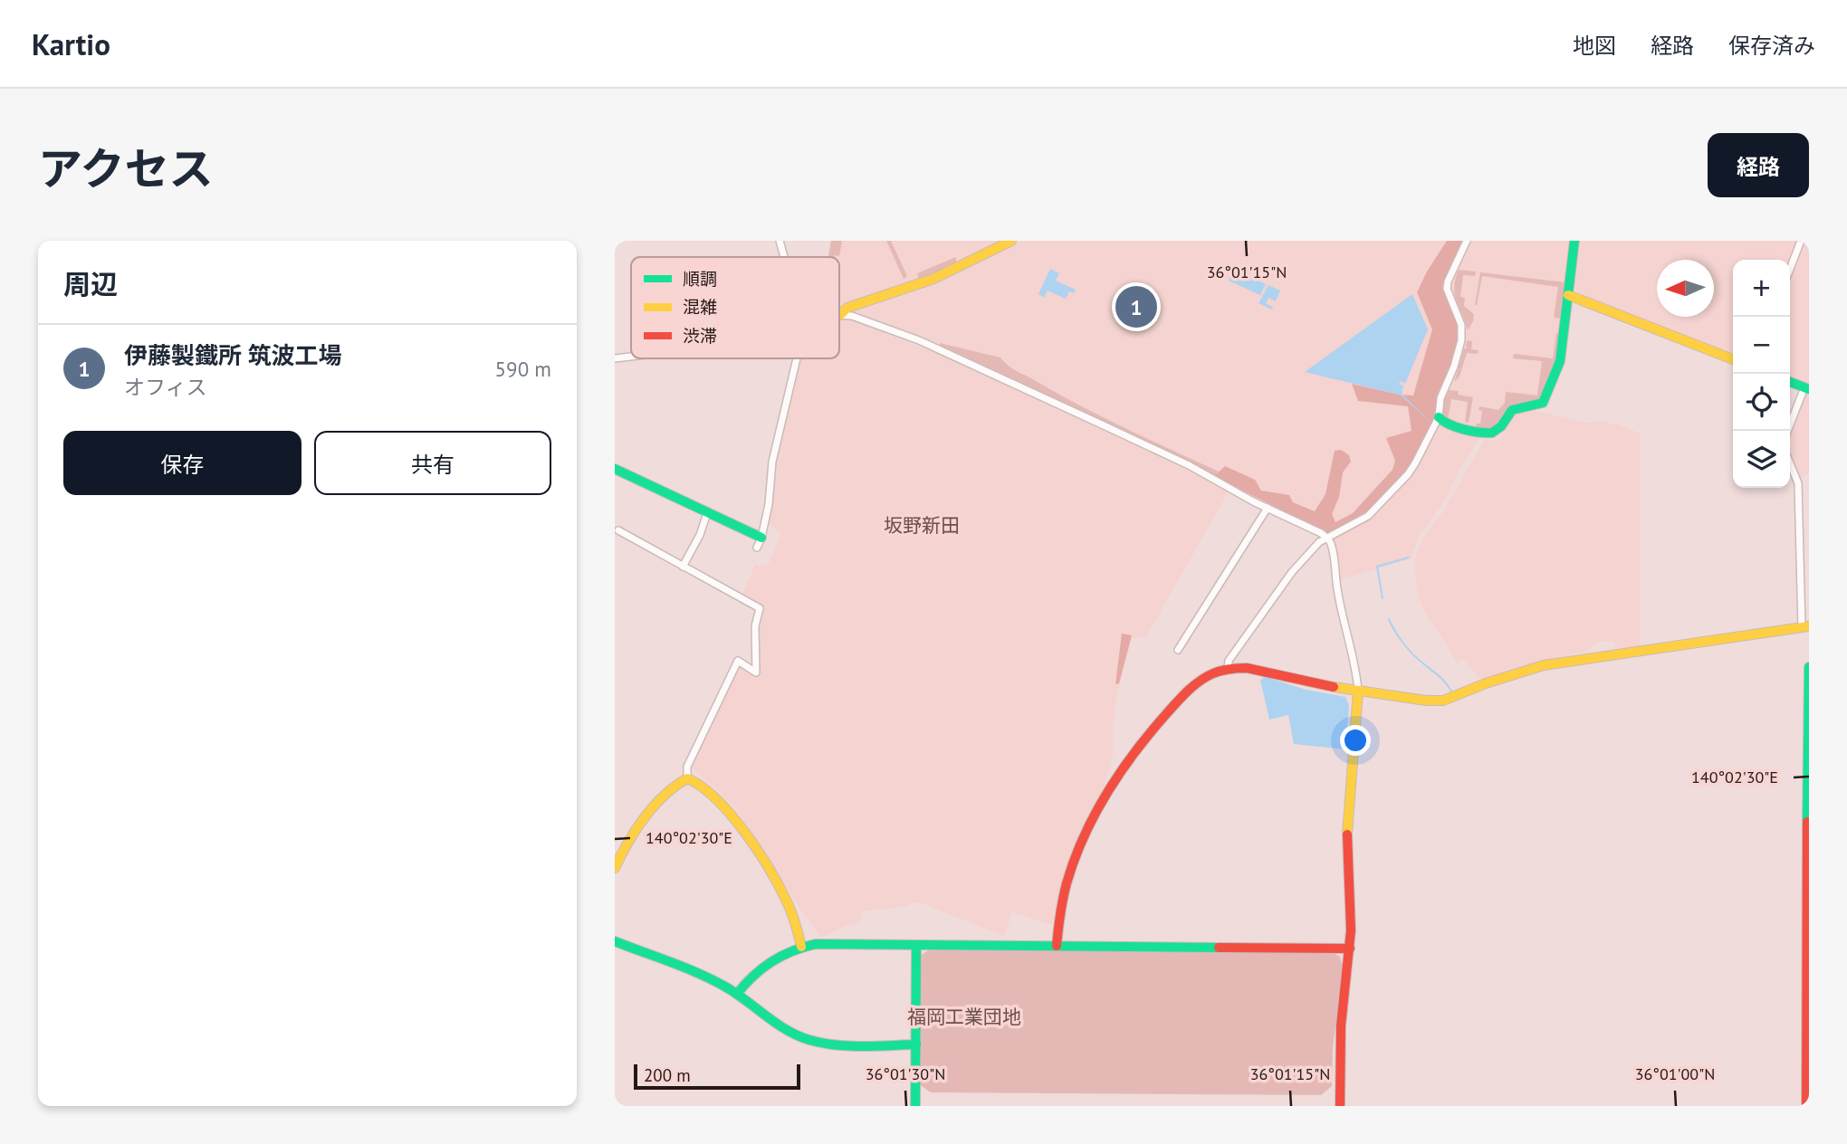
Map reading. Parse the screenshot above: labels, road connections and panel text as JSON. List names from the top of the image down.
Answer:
{
  "districts": ["坂野新田", "福岡工業団地"],
  "legend": ["順調", "混雑", "渋滞"],
  "scale_bar": "200 m",
  "north": "left",
  "page": {
    "header": "Kartio",
    "nav": ["地図", "経路", "保存済み"],
    "title": "アクセス",
    "buttons": [
      "経路",
      ["保存", "共有"]
    ],
    "heading": "周辺",
    "map_buttons": ["+", "−"],
    "pins": "1",
    "list": [
      {
        "mark": "1",
        "name": "伊藤製鐵所 筑波工場",
        "note": "オフィス",
        "value": "590 m"
      }
    ],
    "scale": "200 m"
  },
  "coordinates": [
    "36°01'15\"N",
    "140°02'30\"E",
    "36°01'30\"N",
    "36°01'00\"N"
  ]
}
